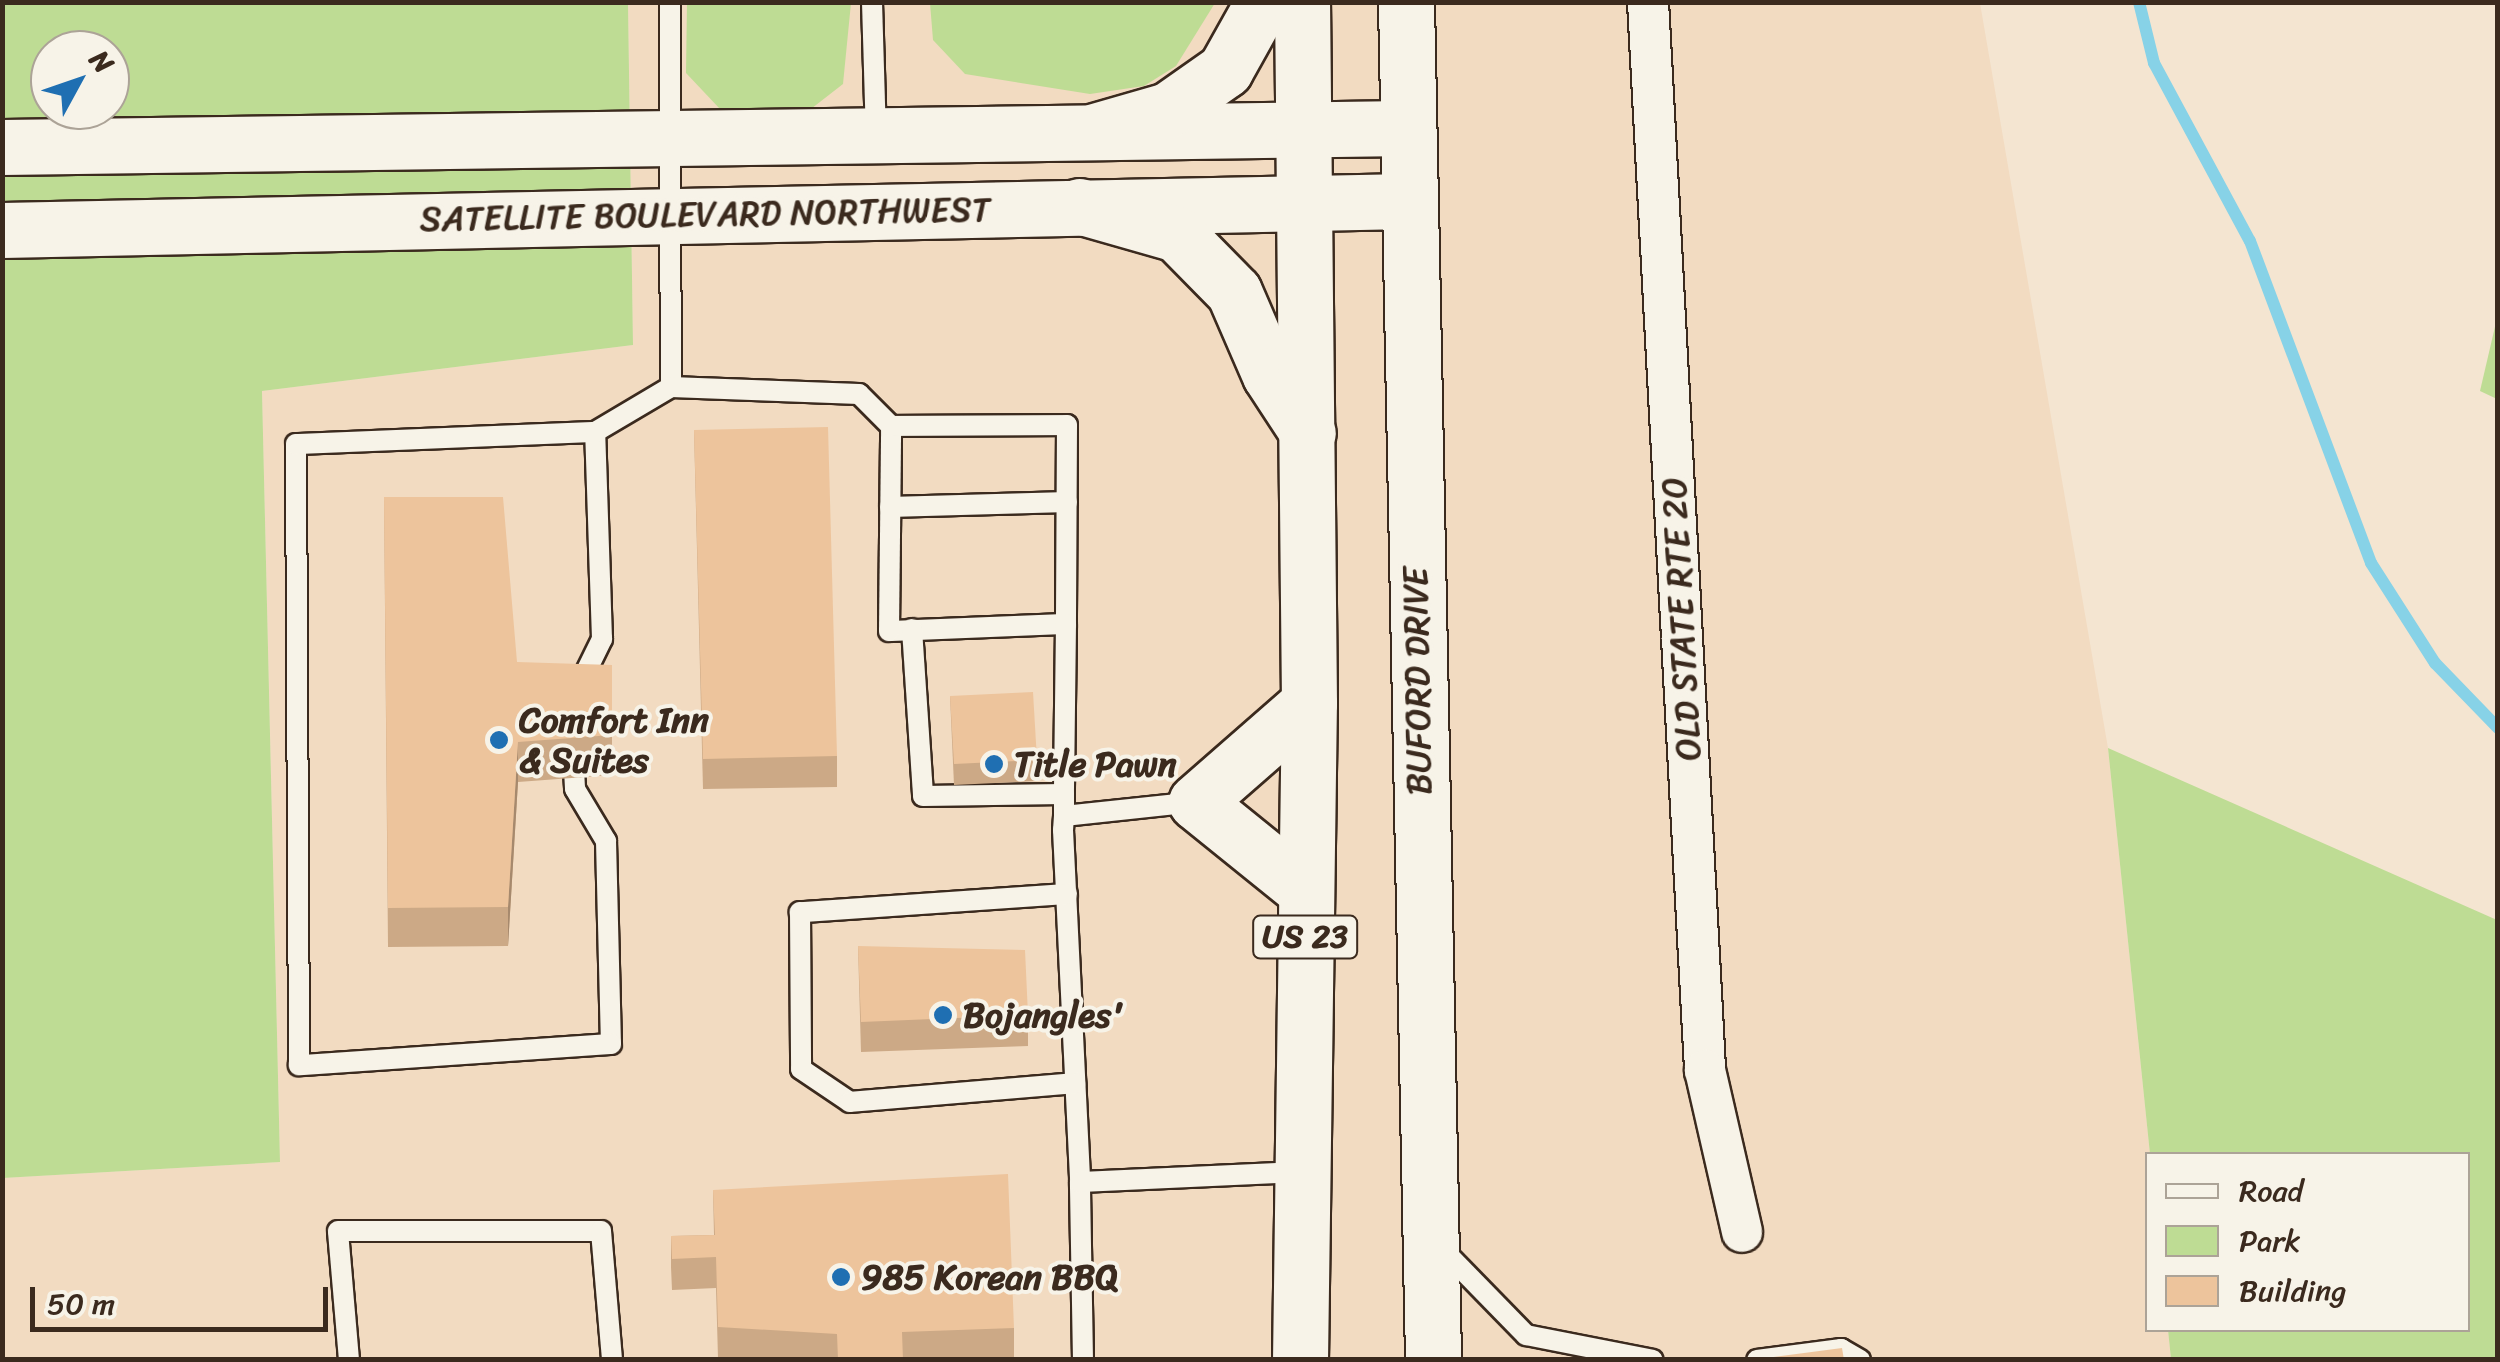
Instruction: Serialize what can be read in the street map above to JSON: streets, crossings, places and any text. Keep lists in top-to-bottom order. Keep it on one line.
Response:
{"streets":{"main road":["SATELLITE BOULEVARD NORTHWEST","BUFORD DRIVE","US 23"],"street":["OLD STATE RTE 20"]},"crossings":[["SATELLITE BOULEVARD NORTHWEST","BUFORD DRIVE"],["SATELLITE BOULEVARD NORTHWEST","US 23"]],"places":["Comfort Inn & Suites","Title Pawn","Bojangles'","985 Korean BBQ"],"legend":["Road","Park","Building"],"scale_bar":"50 m","north":"top right"}
